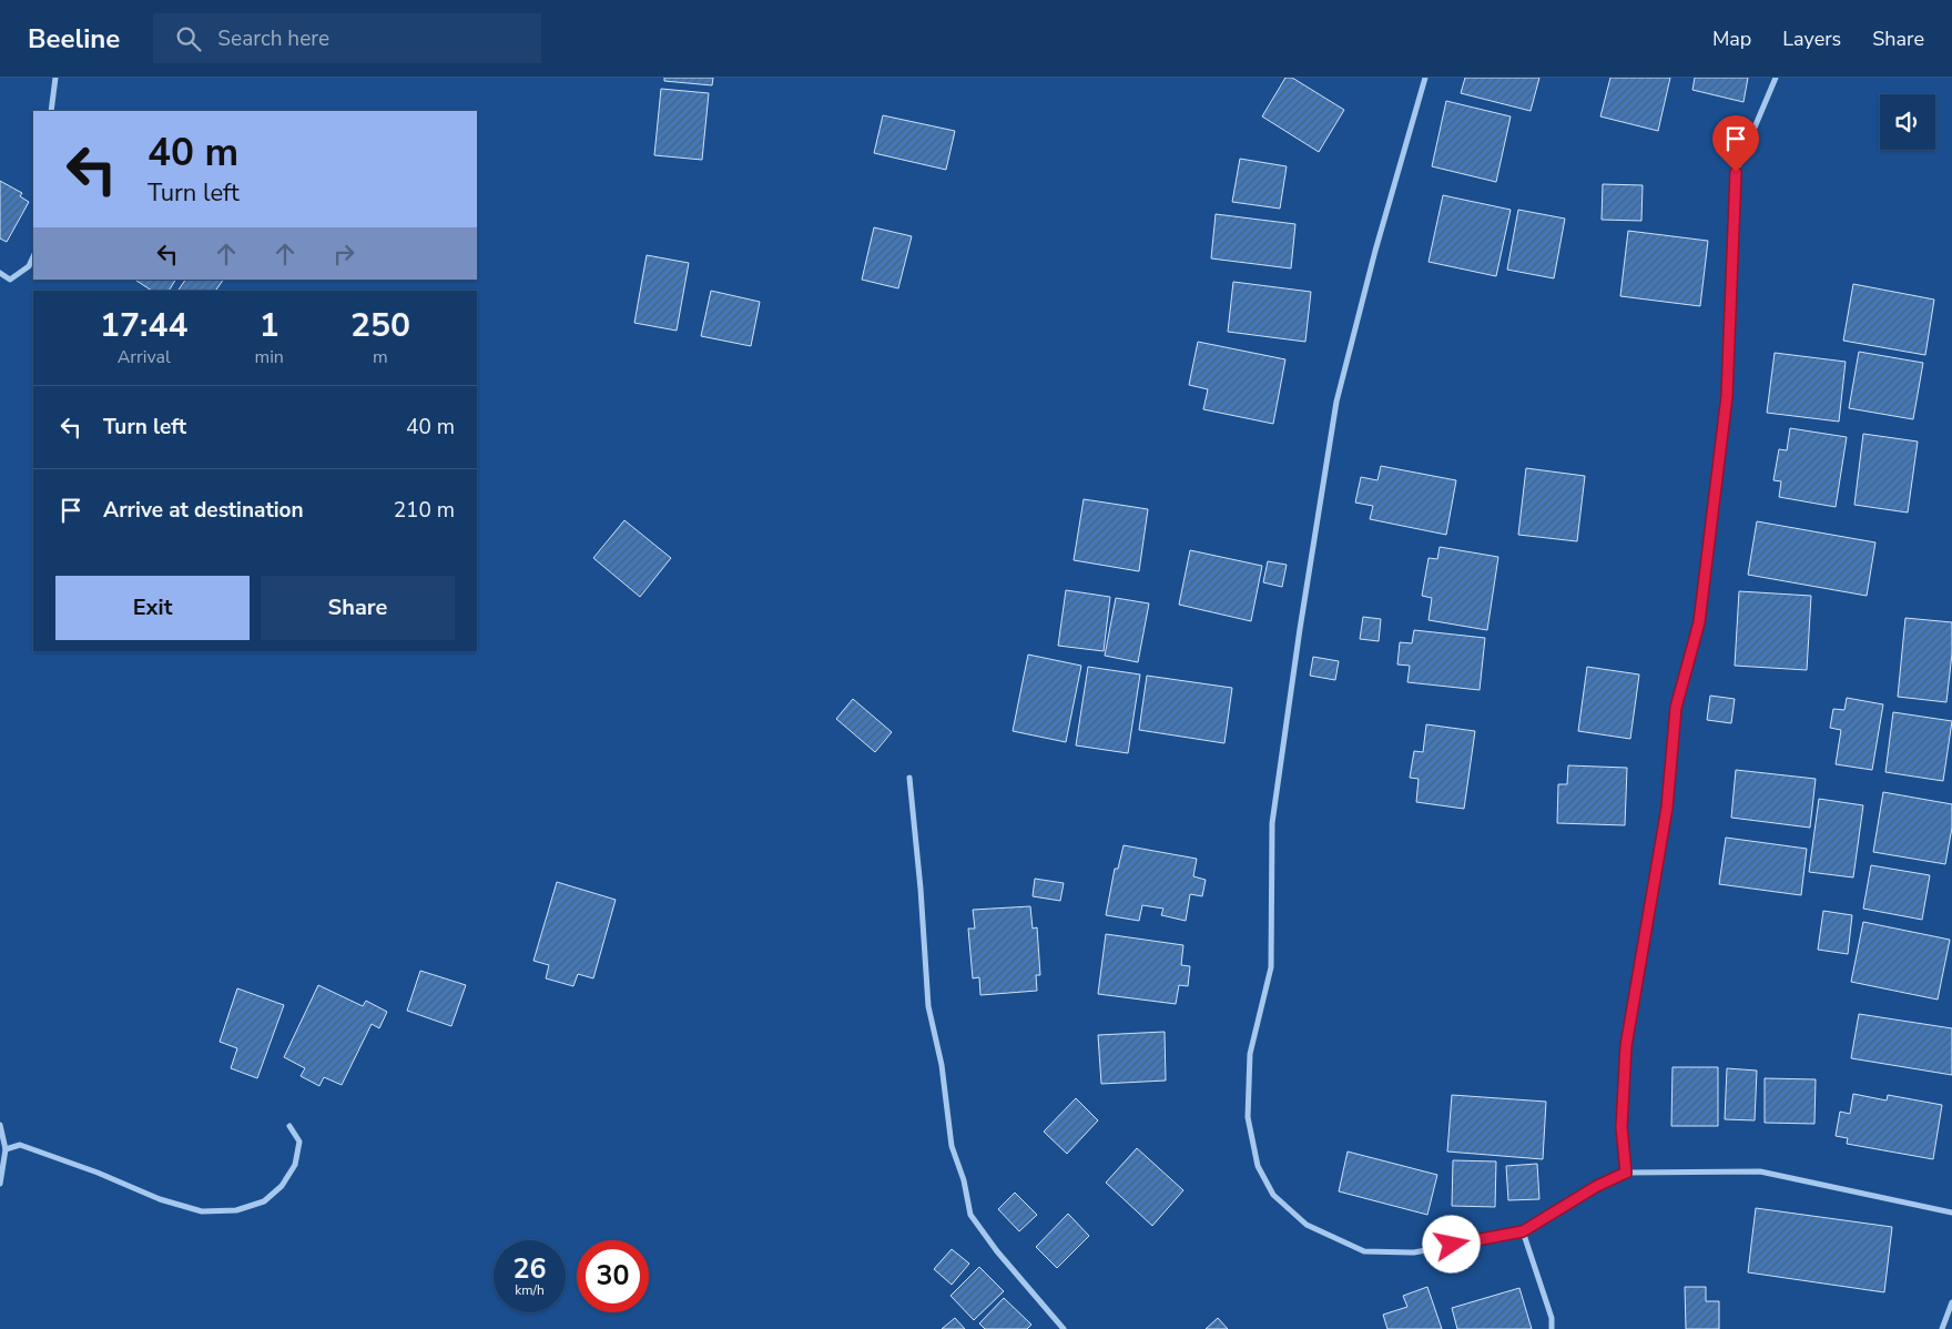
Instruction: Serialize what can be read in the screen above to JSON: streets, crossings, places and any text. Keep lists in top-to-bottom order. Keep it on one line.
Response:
{"page":{"header":"Beeline","search":"Search here","nav":["Map","Layers","Share"],"turn":["40 m","Turn left"],"eta":["17:44","Arrival","1","min","250","m"],"list":[{"name":"Turn left","value":"40 m"},{"name":"Arrive at destination","value":"210 m"}],"buttons":["Exit","Share"],"speed":"26 km/h","limit":"30"}}
